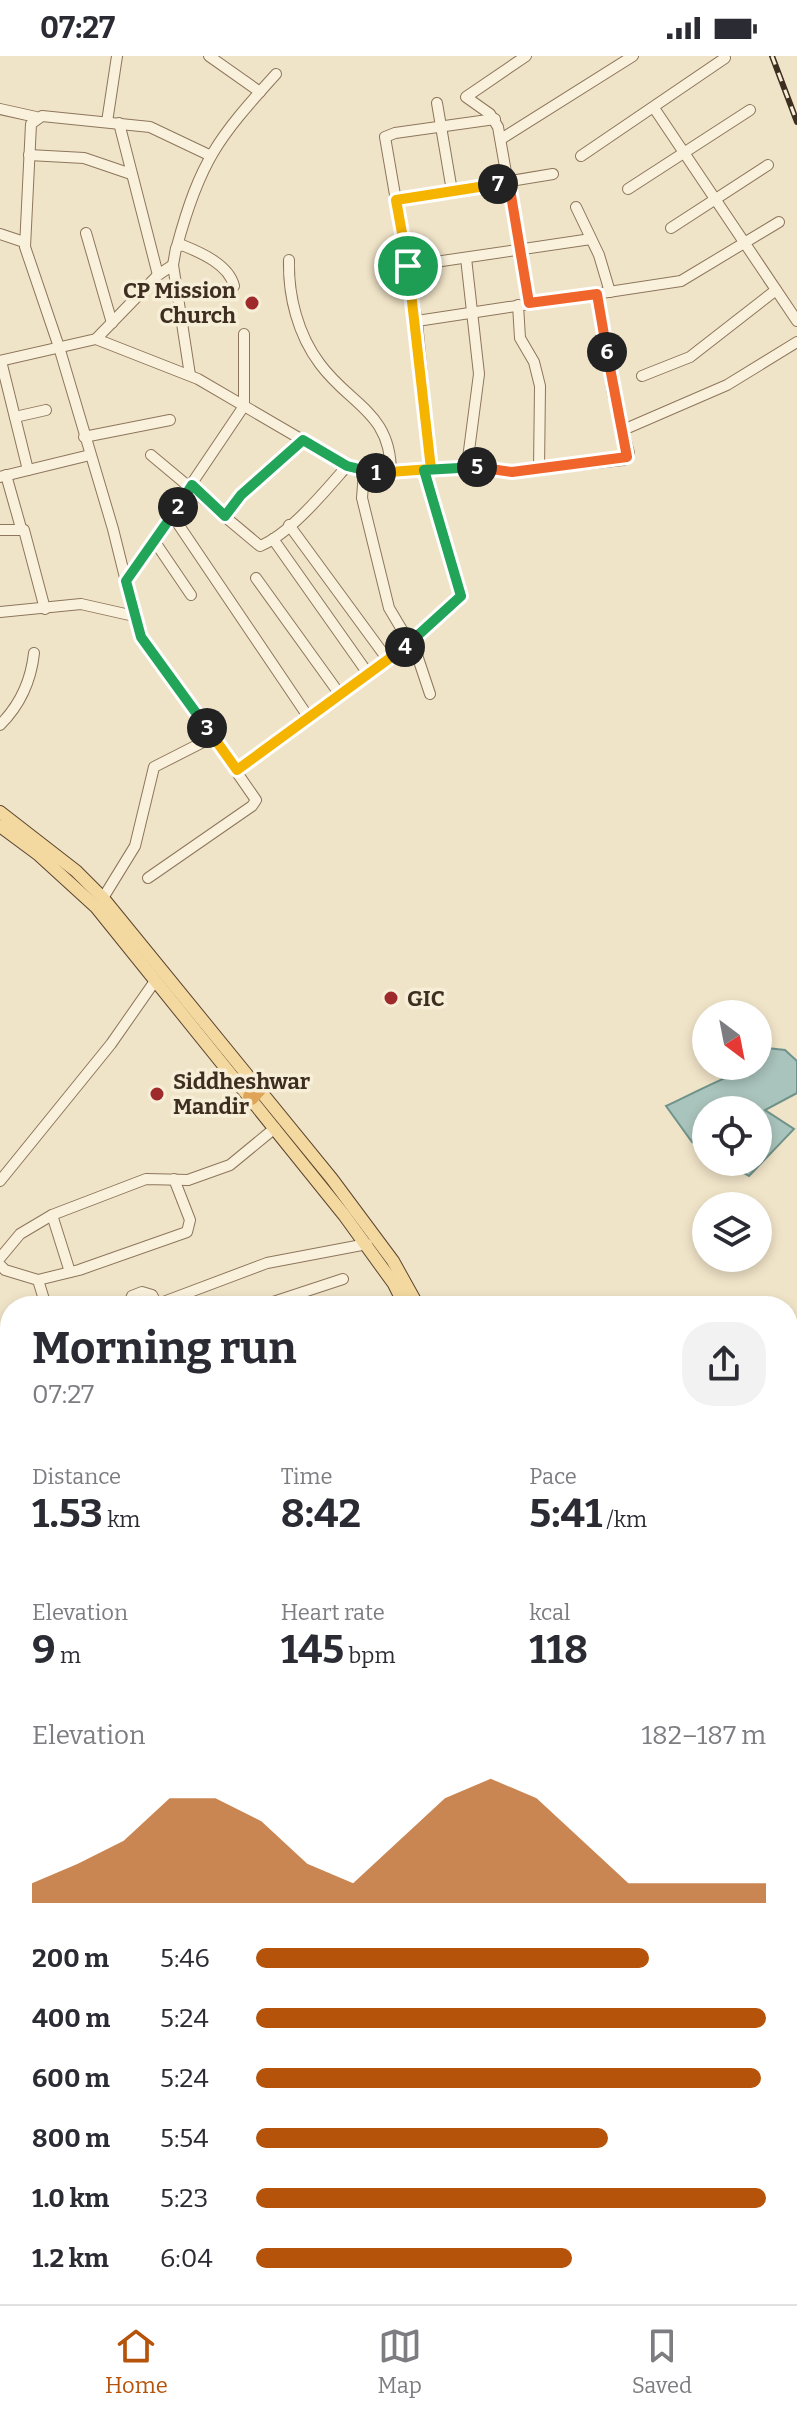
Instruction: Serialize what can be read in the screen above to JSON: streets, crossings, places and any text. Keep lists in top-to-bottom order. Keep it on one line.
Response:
{"places":["CP Mission Church","GIC","Siddheshwar Mandir"],"north":"bottom right","page":{"status":"07:27","pins":["7","6","5","1","2","4","3"],"heading":["Morning run","07:27"],"stats":[["Distance","1.53 km"],["Time","8:42"],["Pace","5:41 /km"],["Elevation","9 m"],["Heart rate","145 bpm"],["kcal","118"]],"chart":["Elevation","182–187 m"],"list":[{"name":"200 m","note":"5:46"},{"name":"400 m","note":"5:24"},{"name":"600 m","note":"5:24"},{"name":"800 m","note":"5:54"},{"name":"1.0 km","note":"5:23"},{"name":"1.2 km","note":"6:04"}],"tabs":["Home","Map","Saved"]}}
